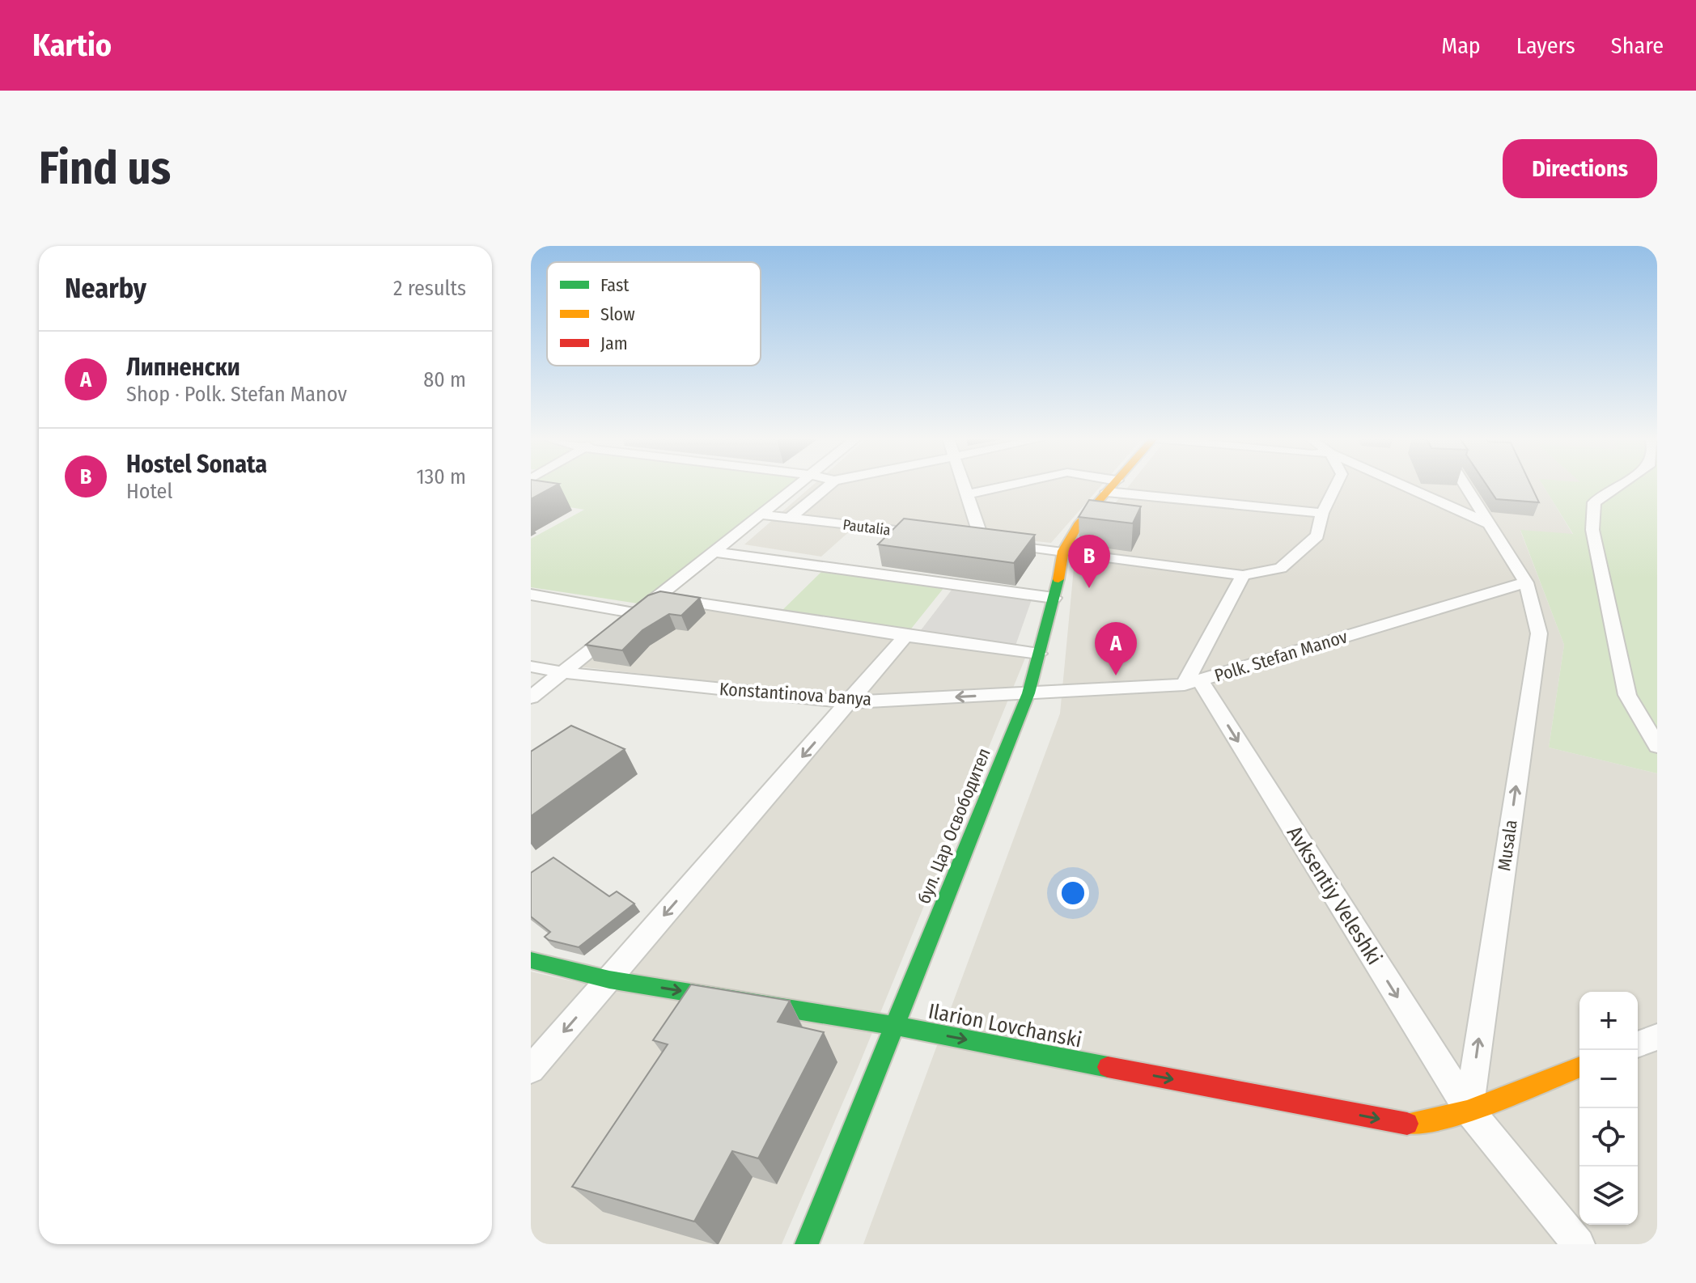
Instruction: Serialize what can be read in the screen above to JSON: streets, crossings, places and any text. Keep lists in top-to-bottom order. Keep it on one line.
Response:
{"streets":{"main road":["бул. Цар Освободител","Ilarion Lovchanski"],"street":["Pautalia","Polk. Stefan Manov","Konstantinova banya","Musala","Avksentiy Veleshki"]},"crossings":[["Polk. Stefan Manov","Konstantinova banya"],["Polk. Stefan Manov","бул. Цар Освободител"],["Polk. Stefan Manov","Musala"],["Polk. Stefan Manov","Avksentiy Veleshki"],["Konstantinova banya","бул. Цар Освободител"],["бул. Цар Освободител","Ilarion Lovchanski"],["Musala","Avksentiy Veleshki"],["Musala","Ilarion Lovchanski"],["Avksentiy Veleshki","Ilarion Lovchanski"]],"one_way":["Musala","Avksentiy Veleshki","Ilarion Lovchanski"],"legend":["Fast","Slow","Jam"],"page":{"header":"Kartio","nav":["Map","Layers","Share"],"buttons":"Directions","title":"Find us","heading":["Nearby","2 results"],"list":[{"mark":"A","name":"Липненски","note":"Shop · Polk. Stefan Manov","value":"80 m"},{"mark":"B","name":"Hostel Sonata","note":"Hotel","value":"130 m"}],"pins":["B","A"],"map_buttons":["+","−"]}}
